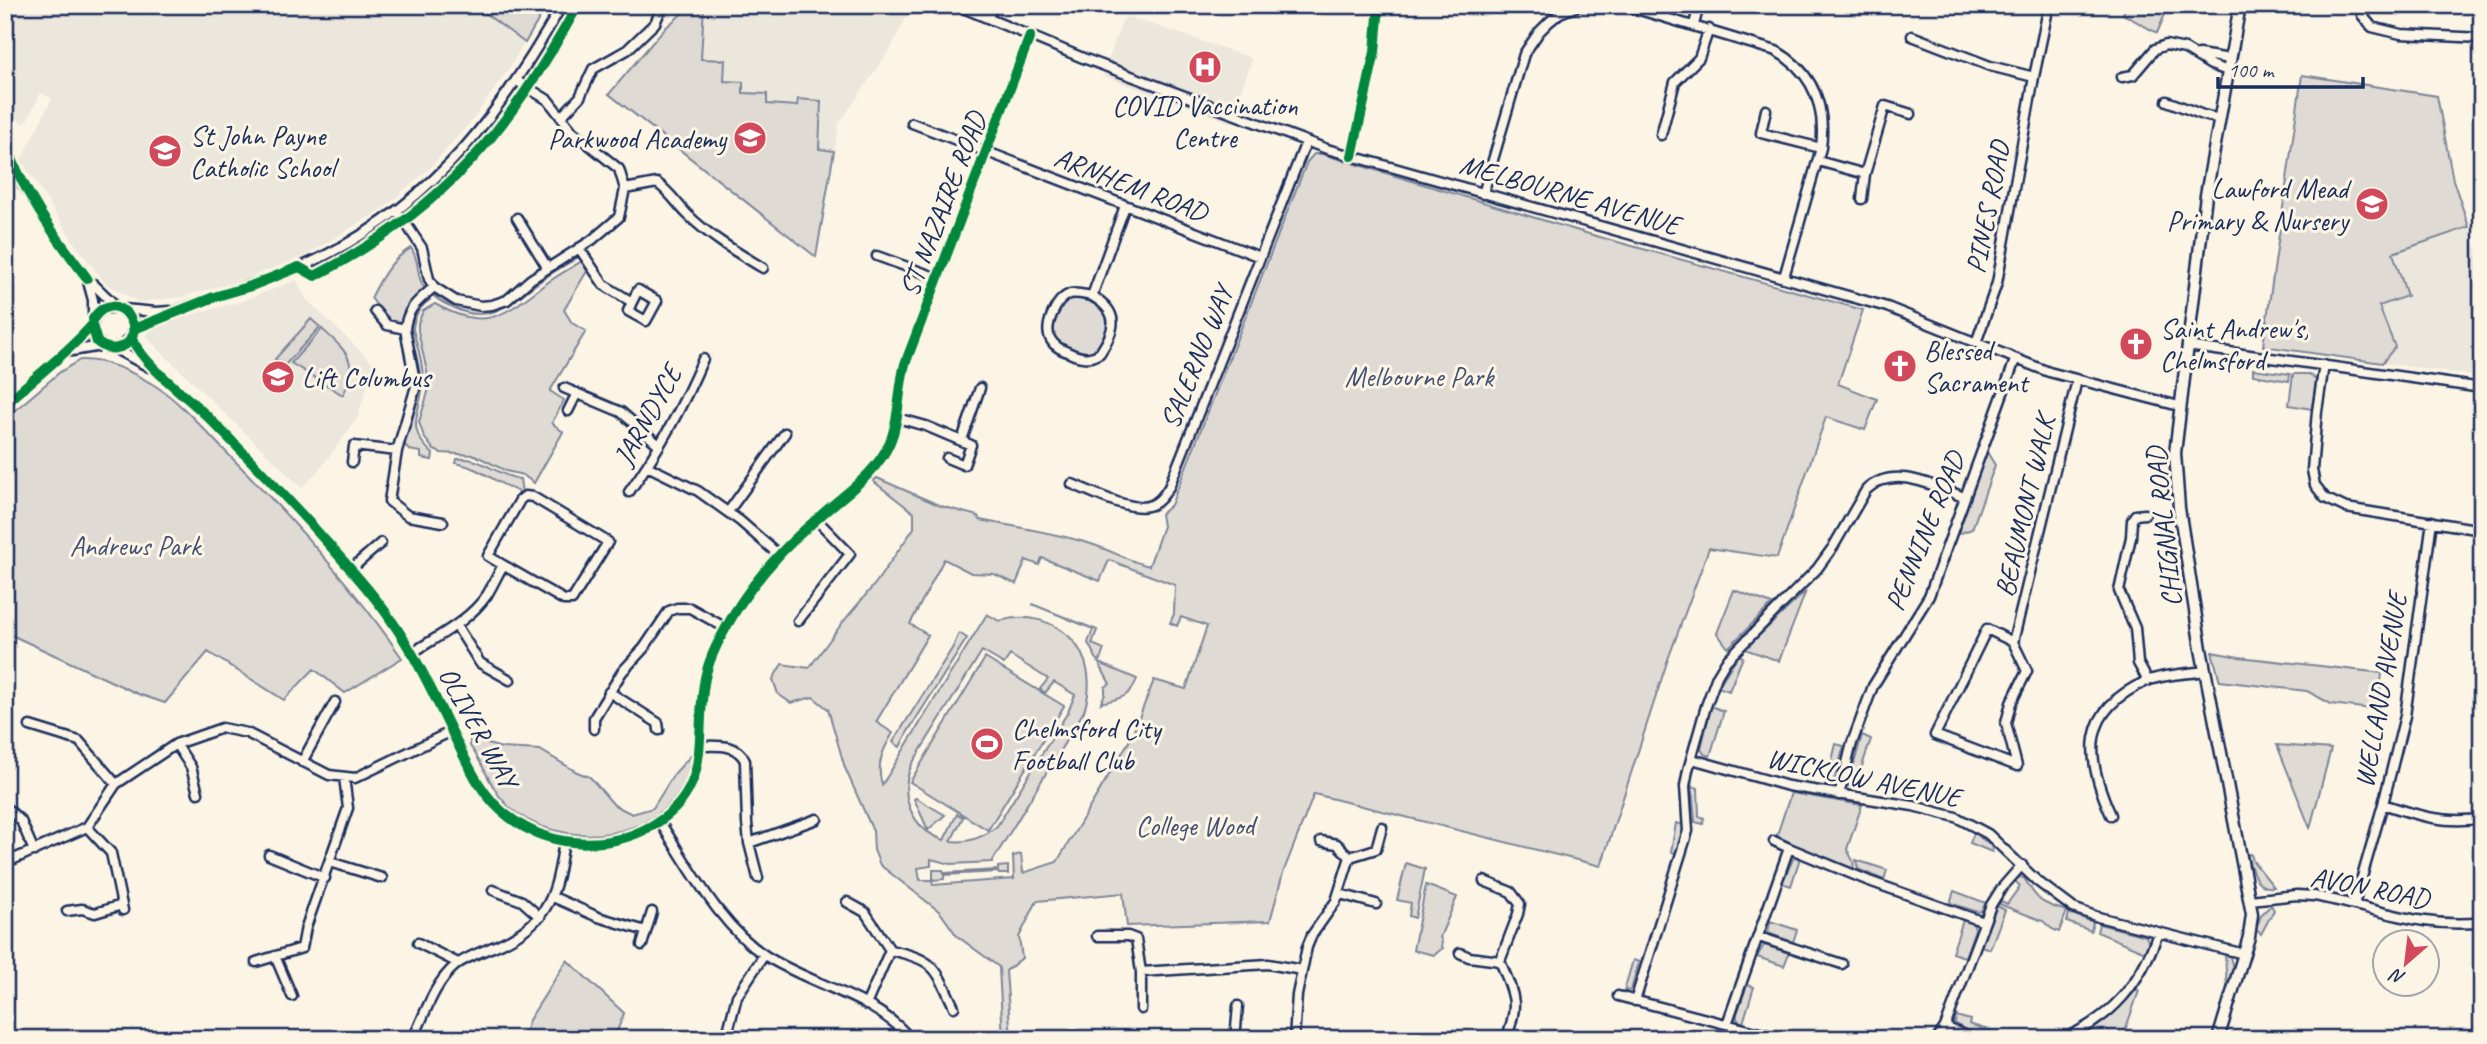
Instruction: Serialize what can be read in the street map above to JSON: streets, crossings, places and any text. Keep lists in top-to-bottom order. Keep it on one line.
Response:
{"streets":{"street":["ARNHEM ROAD","MELBOURNE AVENUE","ST NAZAIRE ROAD","PINES ROAD","SALERNO WAY","JARNDYCE","BEAUMONT WALK","CHIGNAL ROAD","PENNINE ROAD","WELLAND AVENUE","OLIVER WAY","WICKLOW AVENUE","AVON ROAD"]},"crossings":[["ARNHEM ROAD","ST NAZAIRE ROAD"],["ARNHEM ROAD","SALERNO WAY"],["MELBOURNE AVENUE","ST NAZAIRE ROAD"],["MELBOURNE AVENUE","PINES ROAD"],["MELBOURNE AVENUE","SALERNO WAY"],["MELBOURNE AVENUE","BEAUMONT WALK"],["MELBOURNE AVENUE","CHIGNAL ROAD"],["MELBOURNE AVENUE","PENNINE ROAD"],["ST NAZAIRE ROAD","OLIVER WAY"],["CHIGNAL ROAD","WICKLOW AVENUE"],["CHIGNAL ROAD","AVON ROAD"],["PENNINE ROAD","WICKLOW AVENUE"],["WELLAND AVENUE","AVON ROAD"]],"parks":["Melbourne Park","Andrews Park","College Wood"],"places":{"hospital":["COVID Vaccination Centre"],"school or university":["Parkwood Academy","St John Payne Catholic School","Lawford Mead Primary & Nursery","Lift Columbus"],"church":["Saint Andrew's, Chelmsford","Blessed Sacrament"],"sports":["Chelmsford City Football Club"]},"scale_bar":"100 m","north":"bottom left"}
